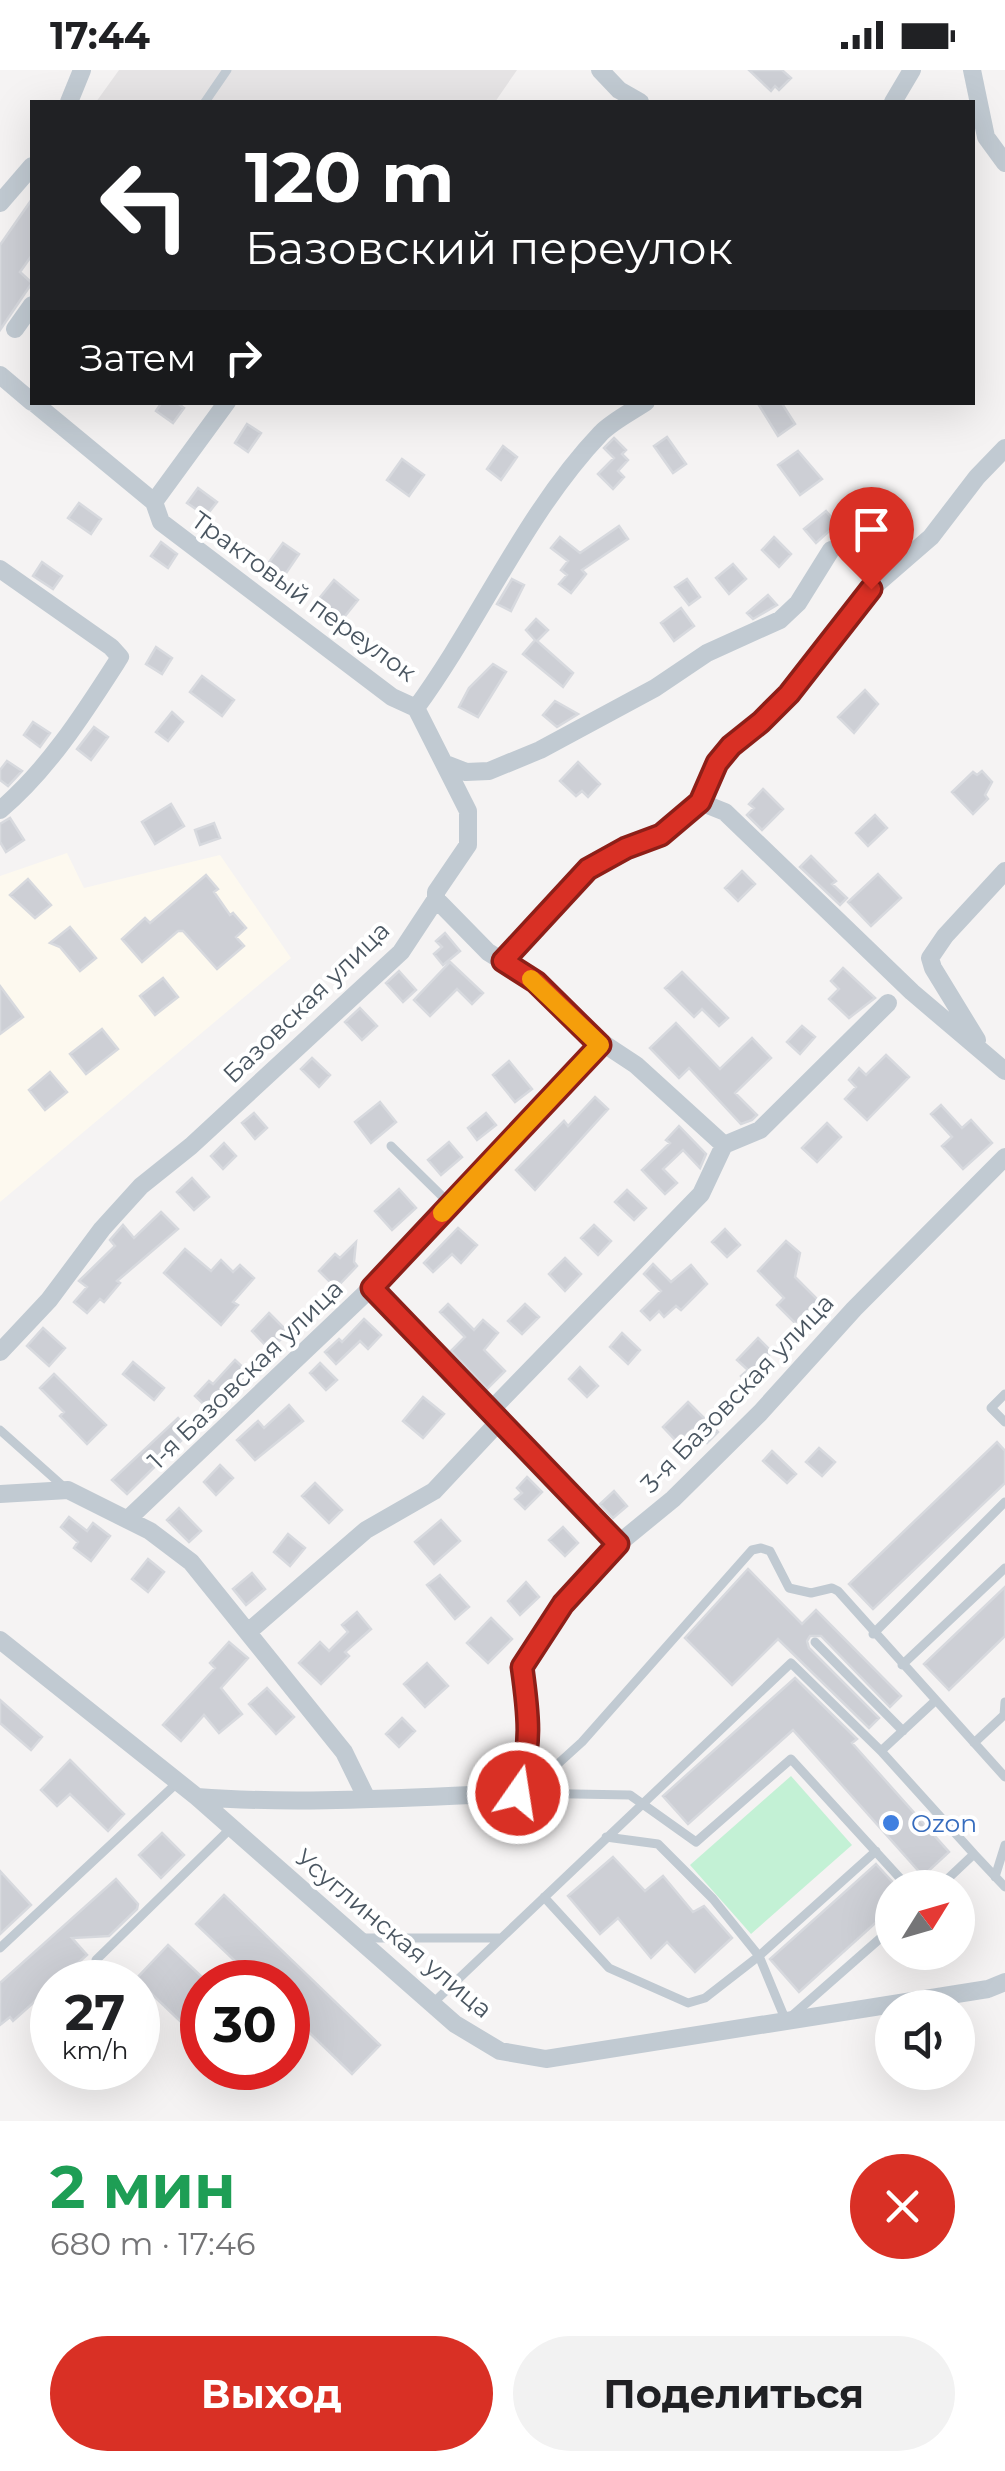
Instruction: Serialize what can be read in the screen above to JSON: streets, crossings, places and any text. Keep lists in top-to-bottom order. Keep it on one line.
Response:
{"streets":{"street":["Трактовый переулок","Базовская улица","1-я Базовская улица","3-я Базовская улица","Усуглинская улица"]},"crossings":[["Трактовый переулок","Базовская улица"]],"places":["Ozon"],"north":"top right","page":{"status":"17:44","turn":["120 m","Базовский переулок"],"then":"Затем","speed":"27 km/h","limit":"30","heading":["2 мин","680 m · 17:46"],"buttons":["Выход","Поделиться"]}}
